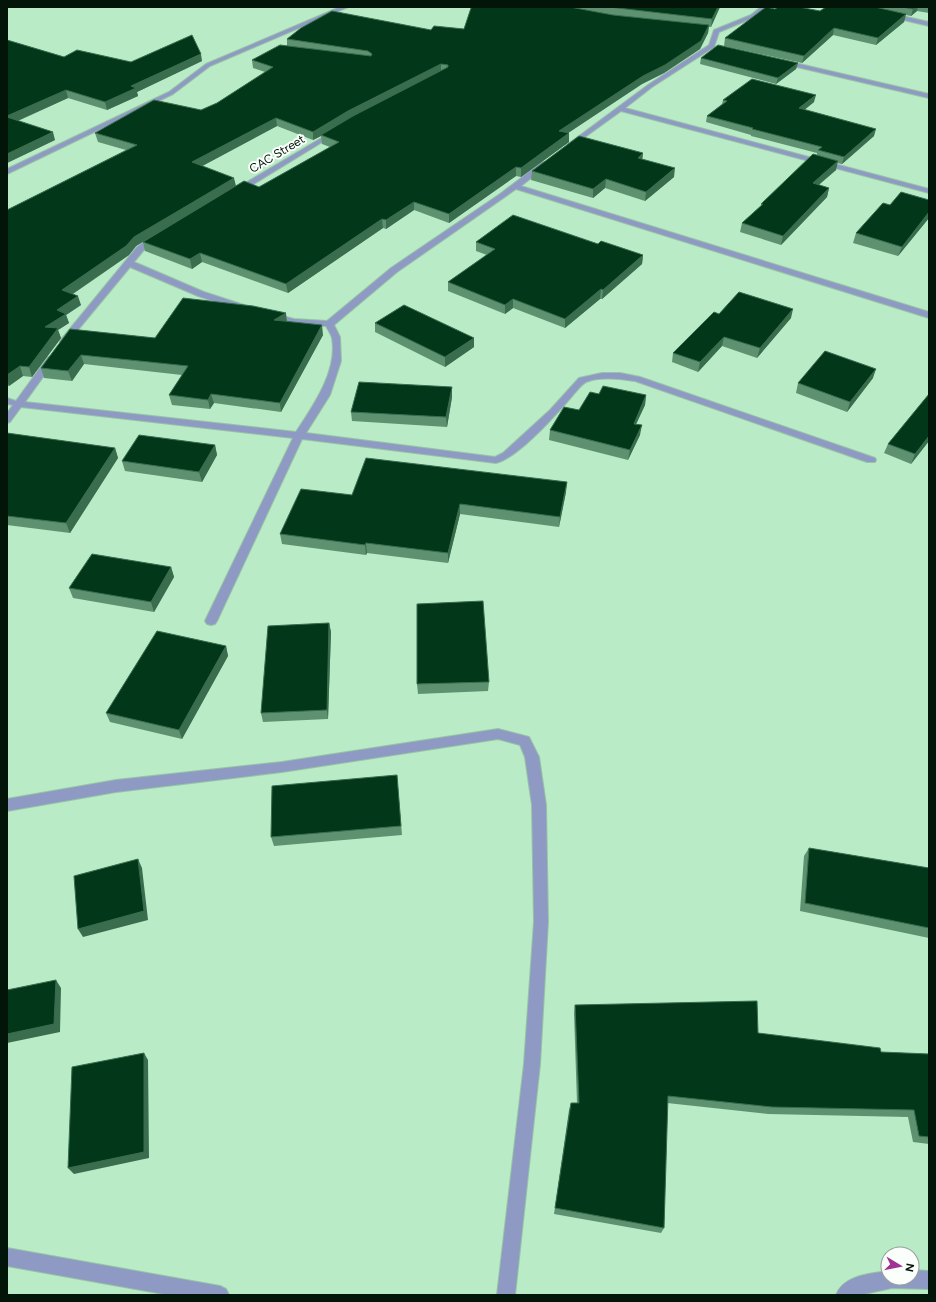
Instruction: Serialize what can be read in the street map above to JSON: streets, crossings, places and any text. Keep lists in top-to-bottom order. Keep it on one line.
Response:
{"streets":{"street":["CAC Street"]},"north":"right"}
